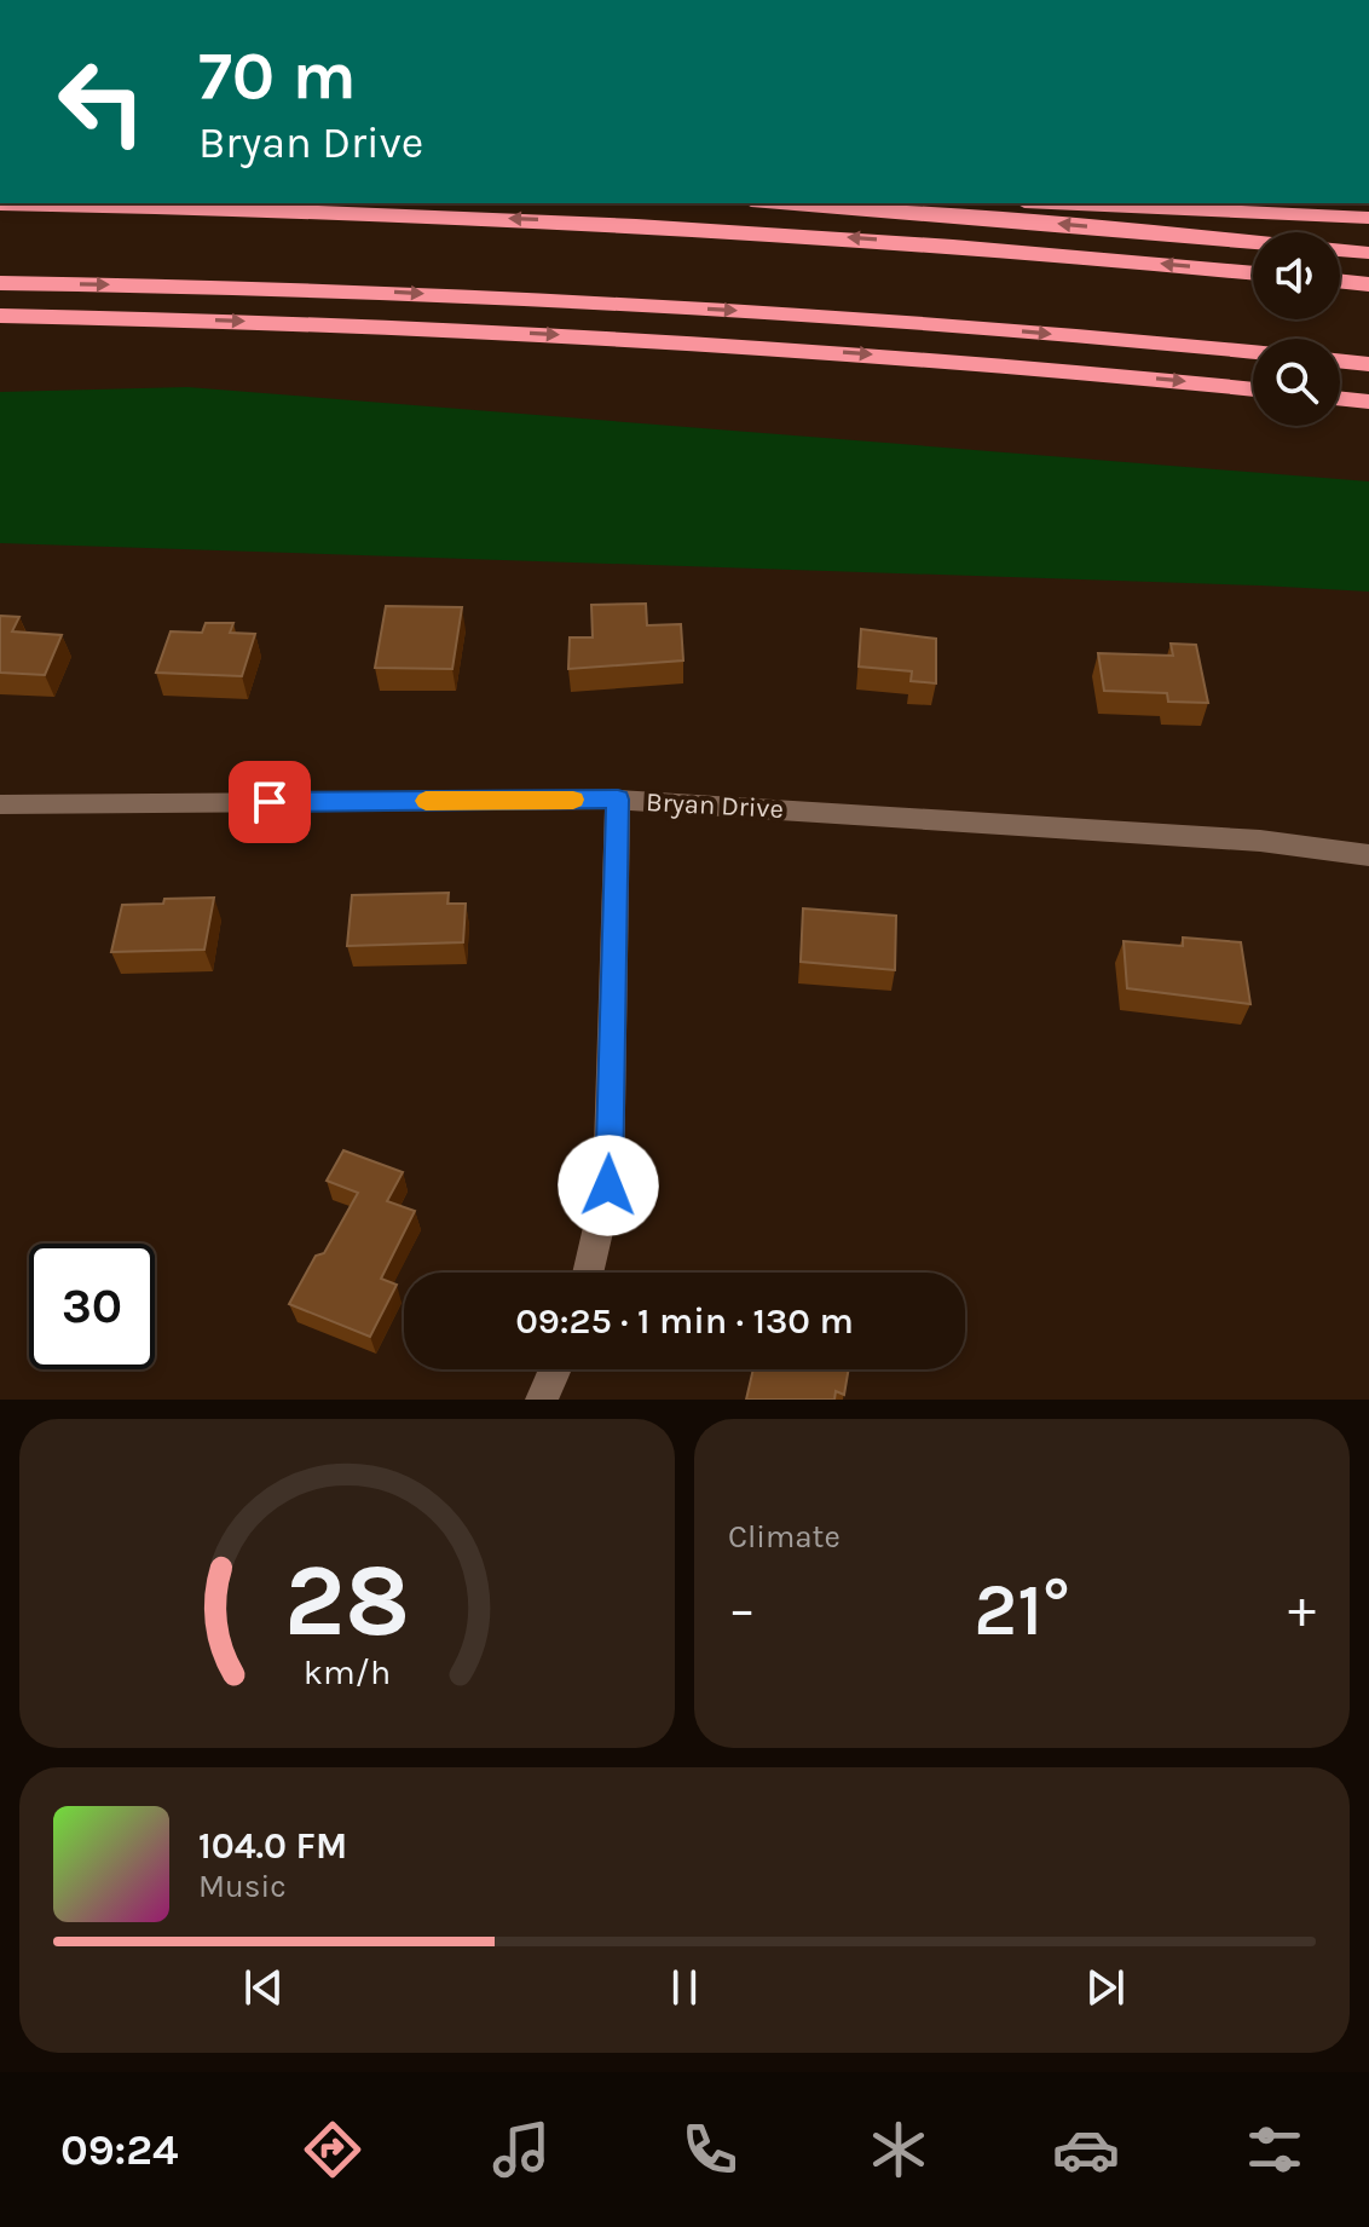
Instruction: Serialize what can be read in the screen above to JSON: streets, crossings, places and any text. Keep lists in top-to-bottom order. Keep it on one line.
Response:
{"streets":{"street":["Bryan Drive"]},"page":{"turn":["70 m","Bryan Drive"],"limit":"30","trip":"09:25 · 1 min · 130 m","tile":"Climate","heat":["−","21°","+"],"song":["104.0 FM","Music"],"tabs":"09:24","gauge":["28","km/h"]}}
